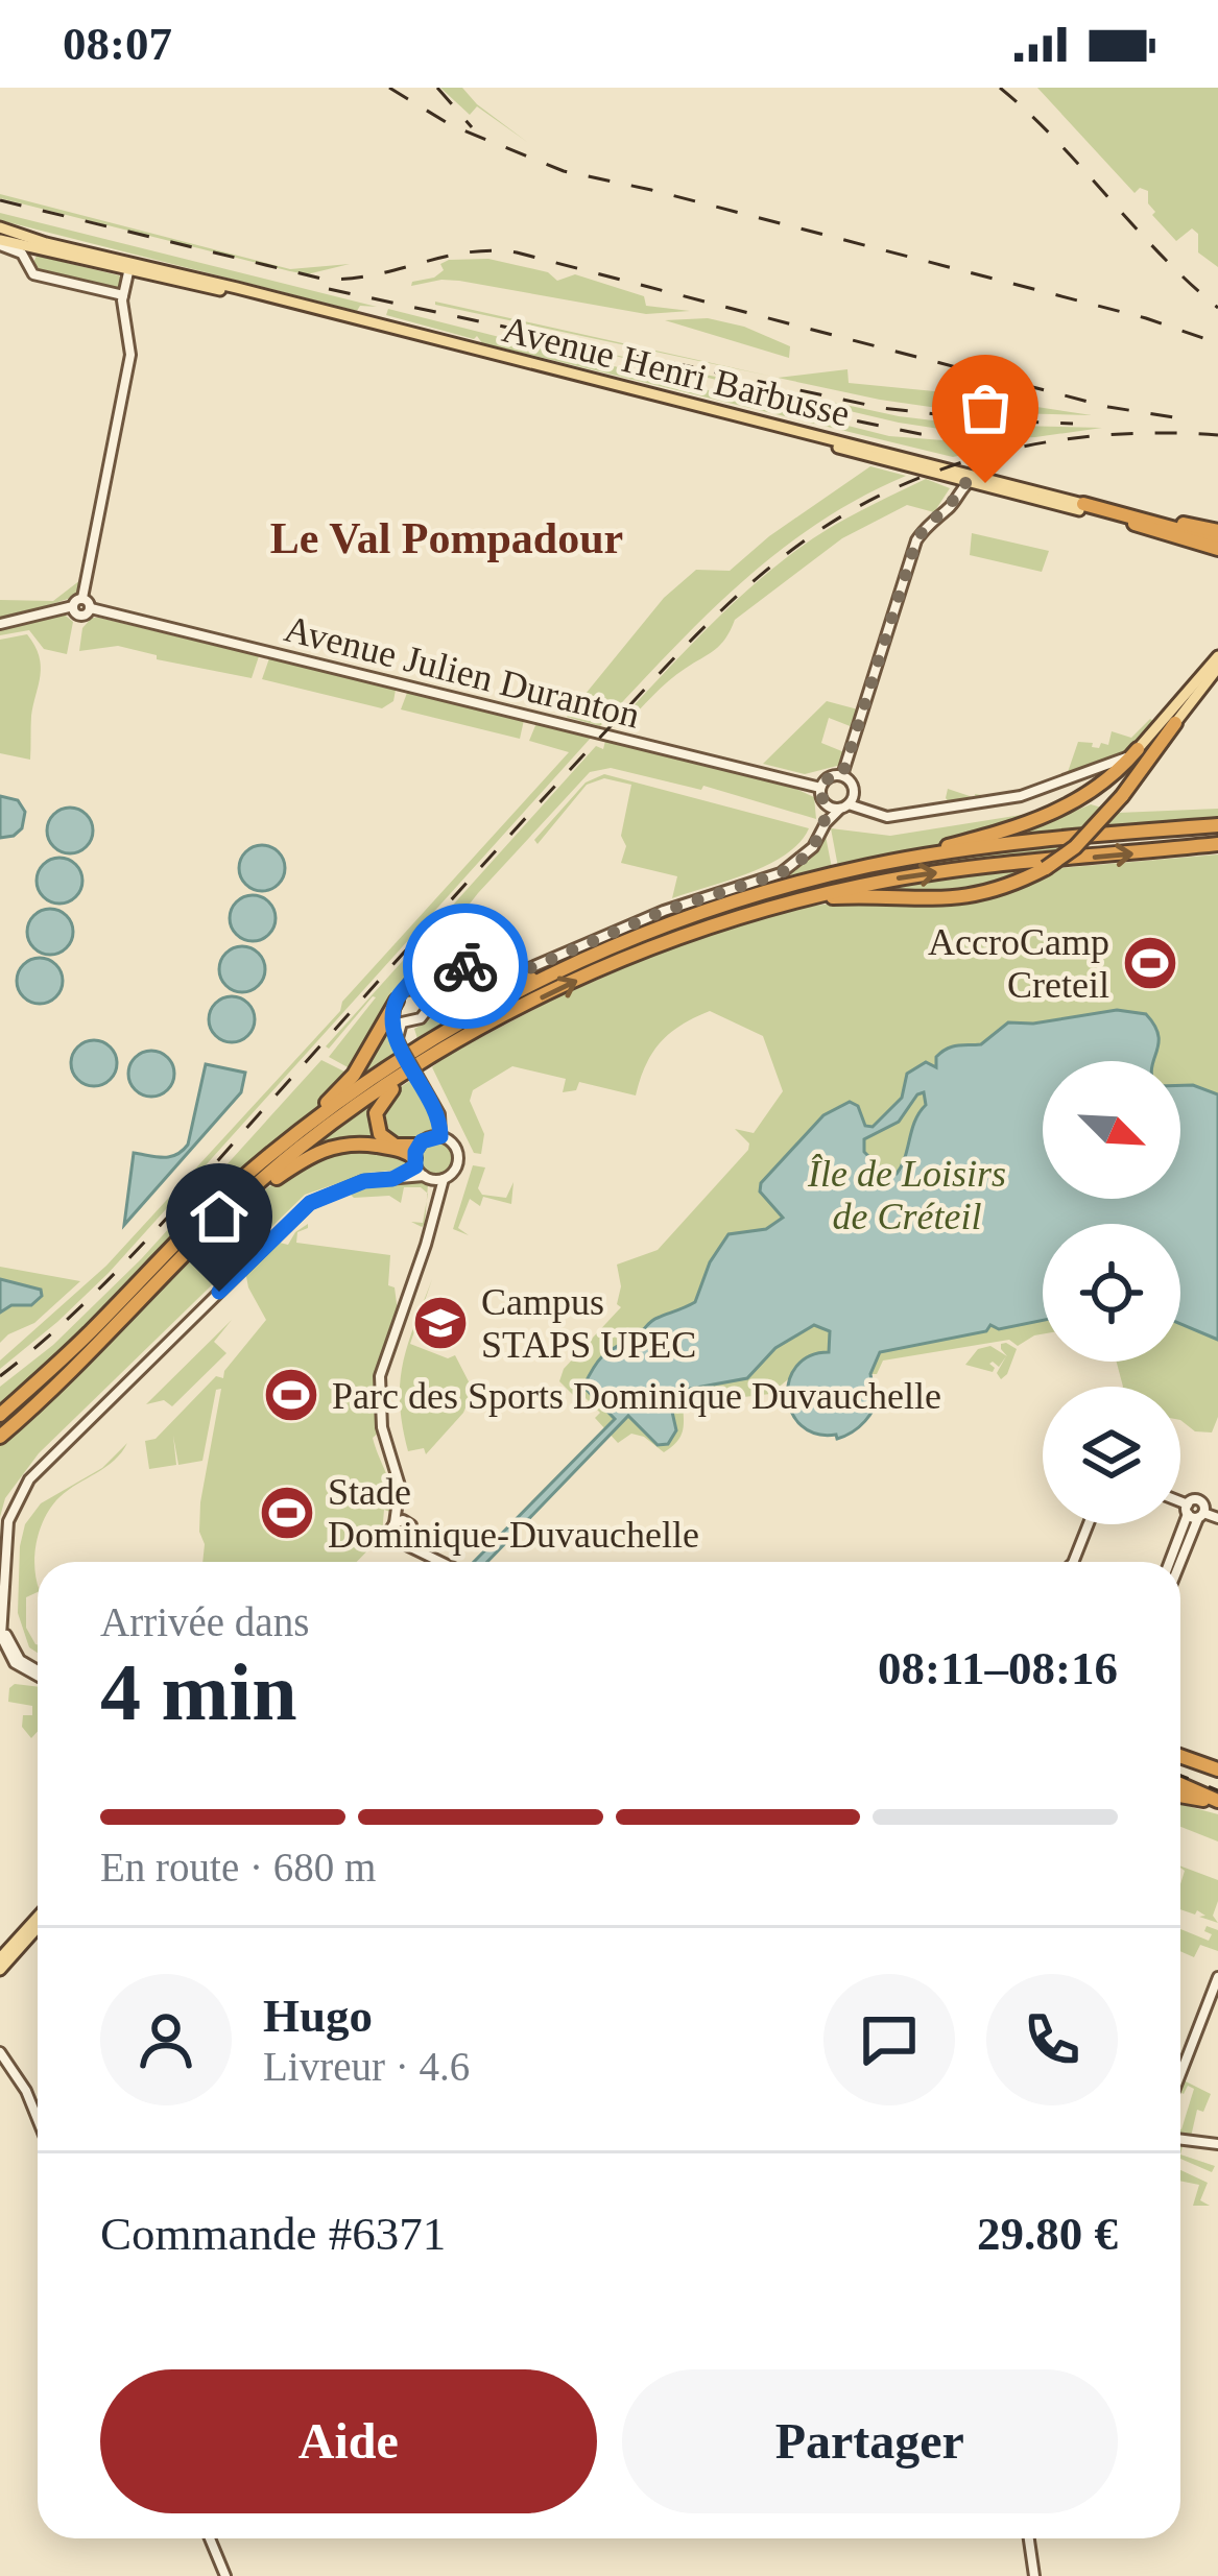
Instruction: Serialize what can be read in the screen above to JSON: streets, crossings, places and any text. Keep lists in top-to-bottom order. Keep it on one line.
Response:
{"streets":{"main road":["Avenue Henri Barbusse","Avenue Julien Duranton"]},"districts":["Le Val Pompadour"],"parks":["Île de Loisirs de Créteil"],"places":{"sports":["AccroCamp Creteil","Parc des Sports Dominique Duvauchelle","Stade Dominique-Duvauchelle"],"school or university":["Campus STAPS UPEC"]},"north":"bottom right","page":{"status":"08:07","heading":["4 min","Arrivée dans","08:11–08:16"],"panel":["Hugo","Livreur · 4.6","Commande #6371","29.80 €"],"bar":"En route · 680 m","buttons":["Aide","Partager"]}}
